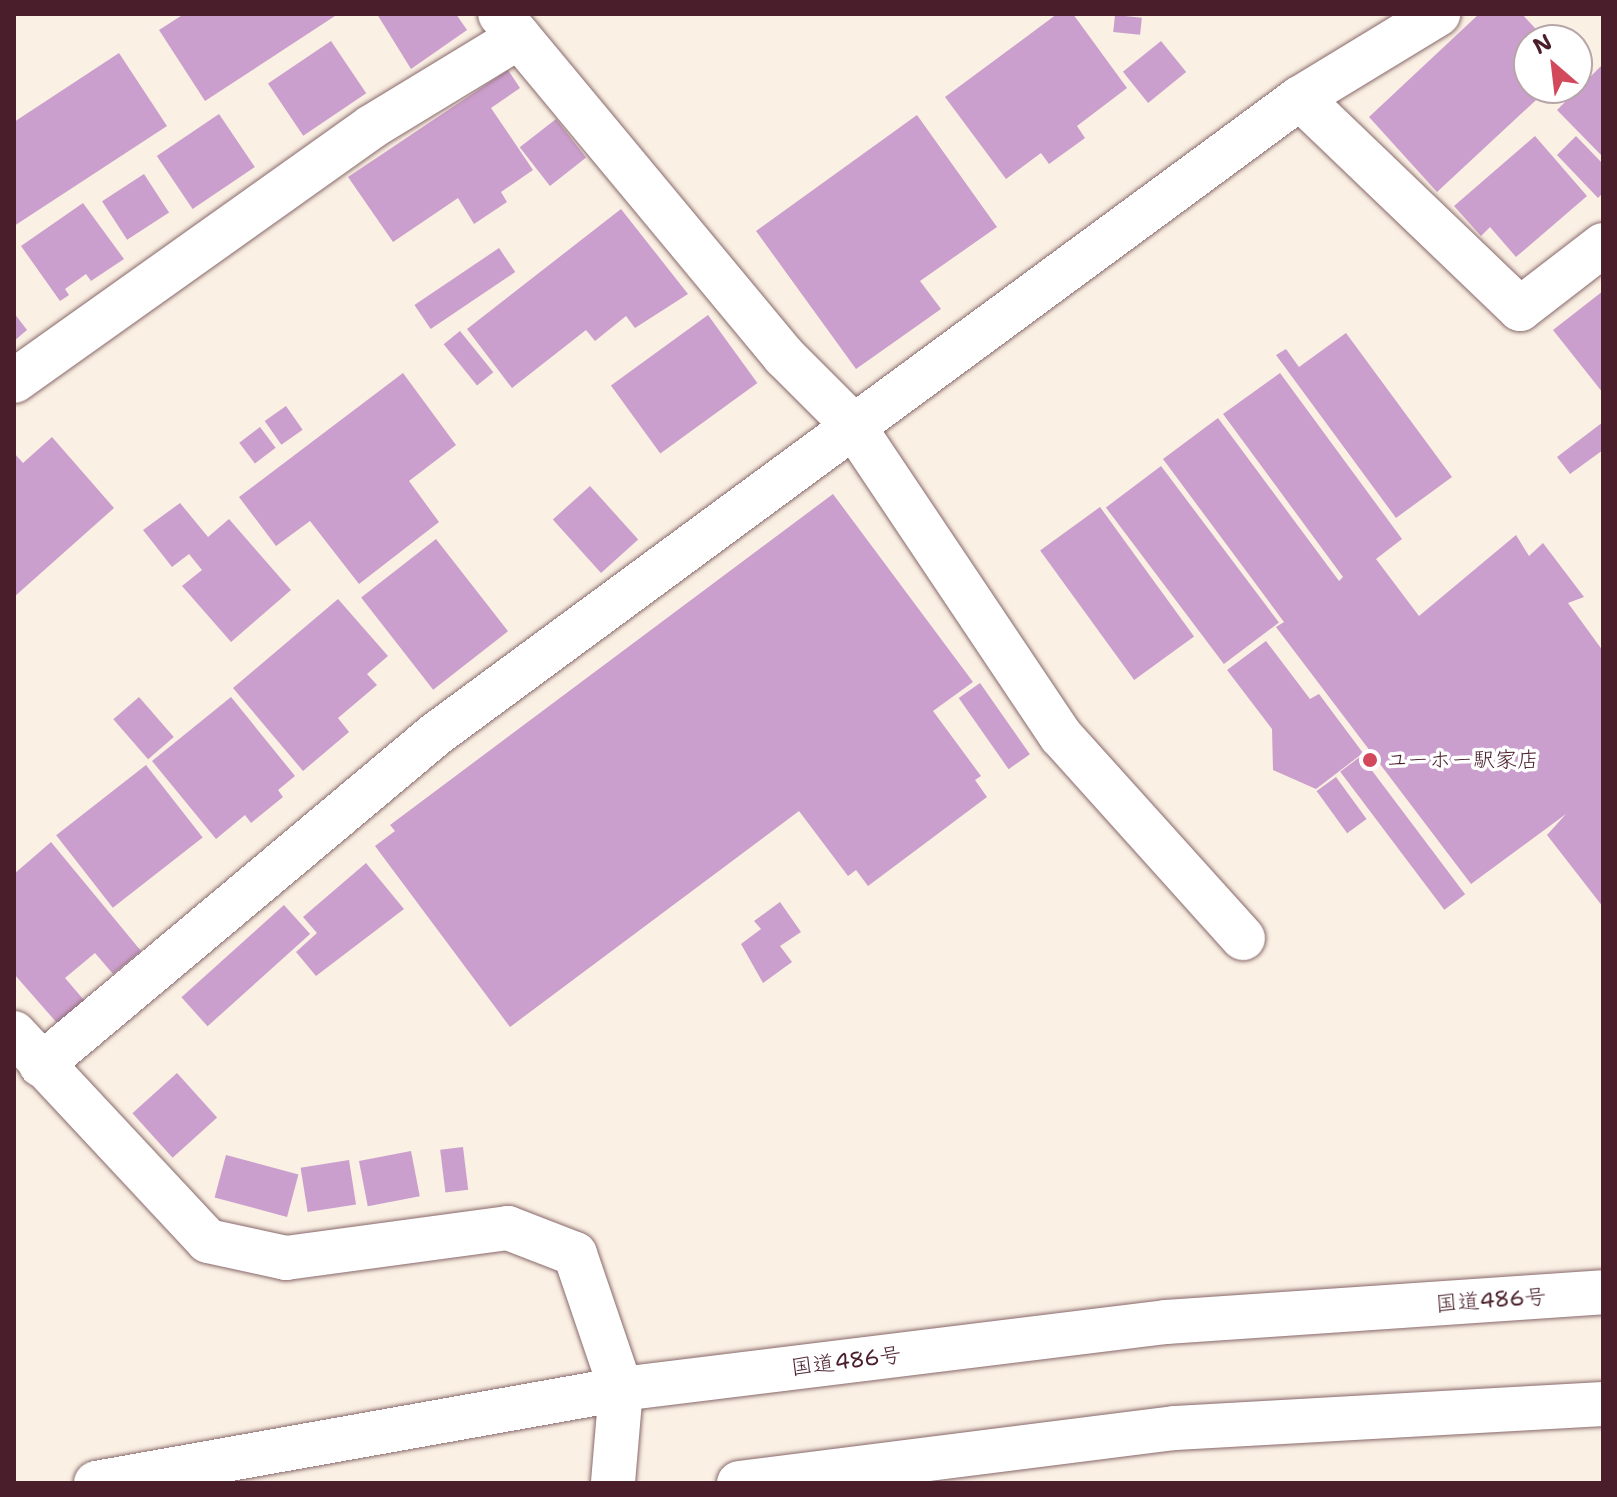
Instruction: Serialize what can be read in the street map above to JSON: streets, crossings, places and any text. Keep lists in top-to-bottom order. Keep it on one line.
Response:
{"streets":{"main road":["国道486号"]},"places":["ユーホー駅家店"],"north":"top left"}
